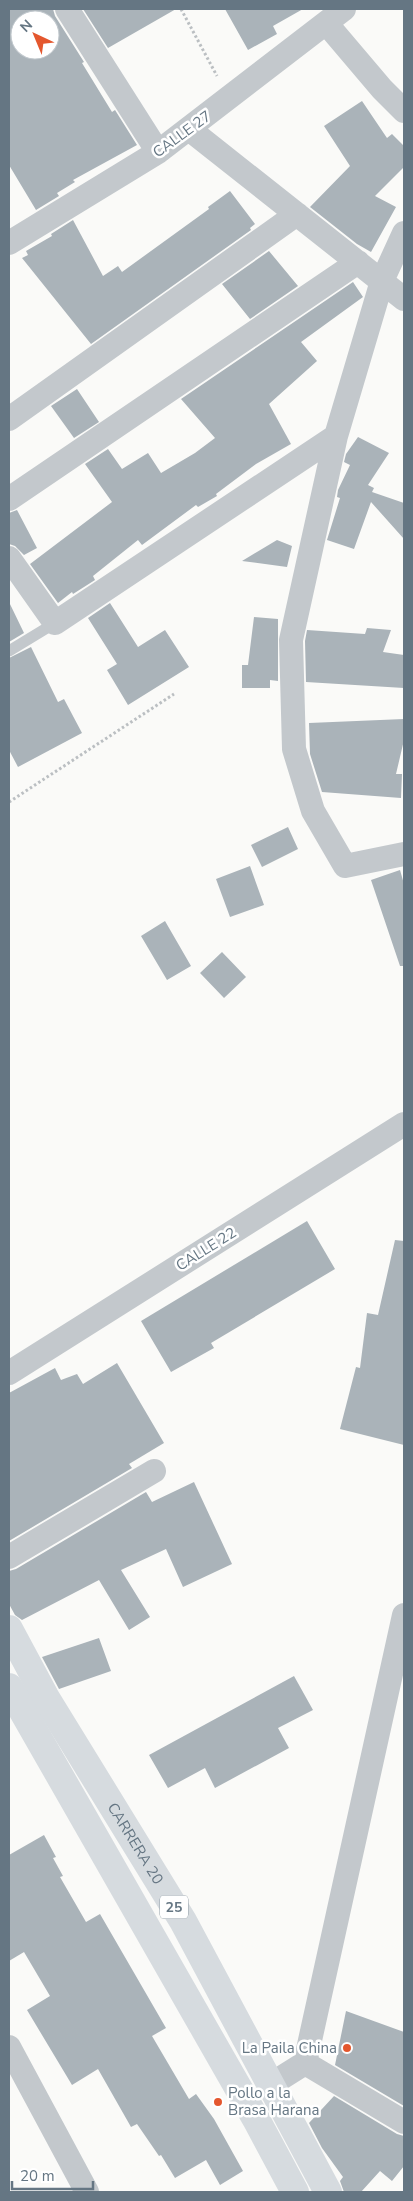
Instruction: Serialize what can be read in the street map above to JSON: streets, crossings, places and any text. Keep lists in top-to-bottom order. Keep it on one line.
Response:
{"streets":{"main road":["CARRERA 20","25"],"street":["CALLE 27","CALLE 22"]},"places":["La Paila China","Pollo a la Brasa Harana"],"scale_bar":"20 m","north":"top left"}
